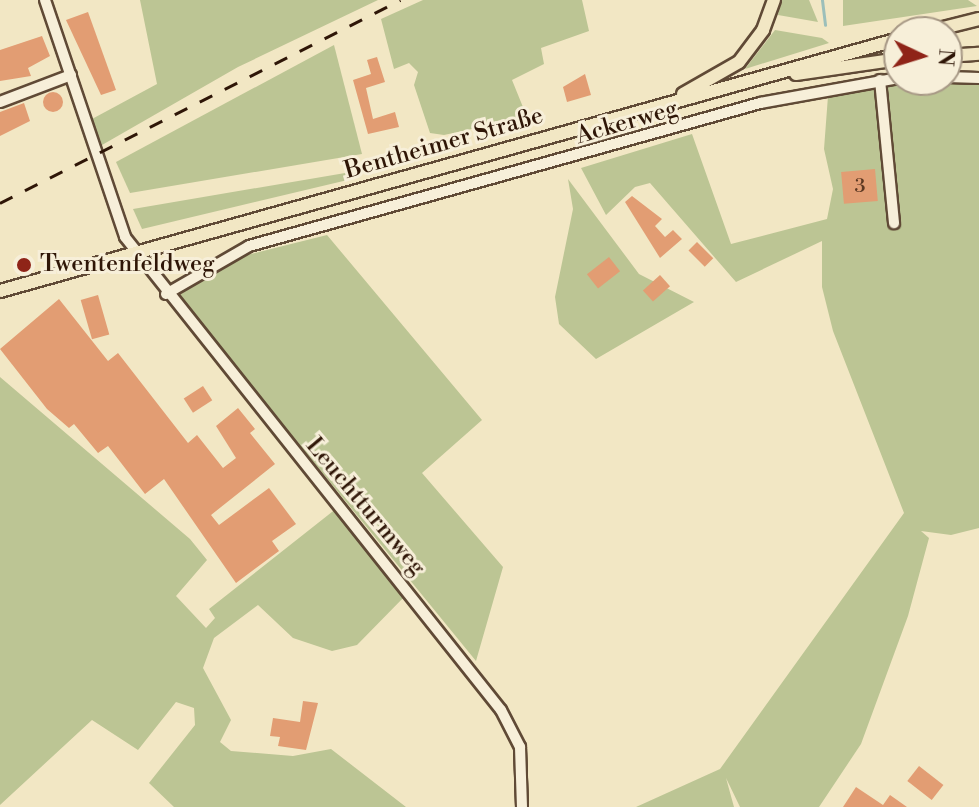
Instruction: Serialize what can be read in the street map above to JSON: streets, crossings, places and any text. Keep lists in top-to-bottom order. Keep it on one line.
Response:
{"streets":{"main road":["Bentheimer Straße"],"street":["Ackerweg","Leuchtturmweg"]},"crossings":[["Ackerweg","Leuchtturmweg"],["Bentheimer Straße","Leuchtturmweg"]],"places":["Twentenfeldweg"],"house_numbers":["3"],"north":"right"}
